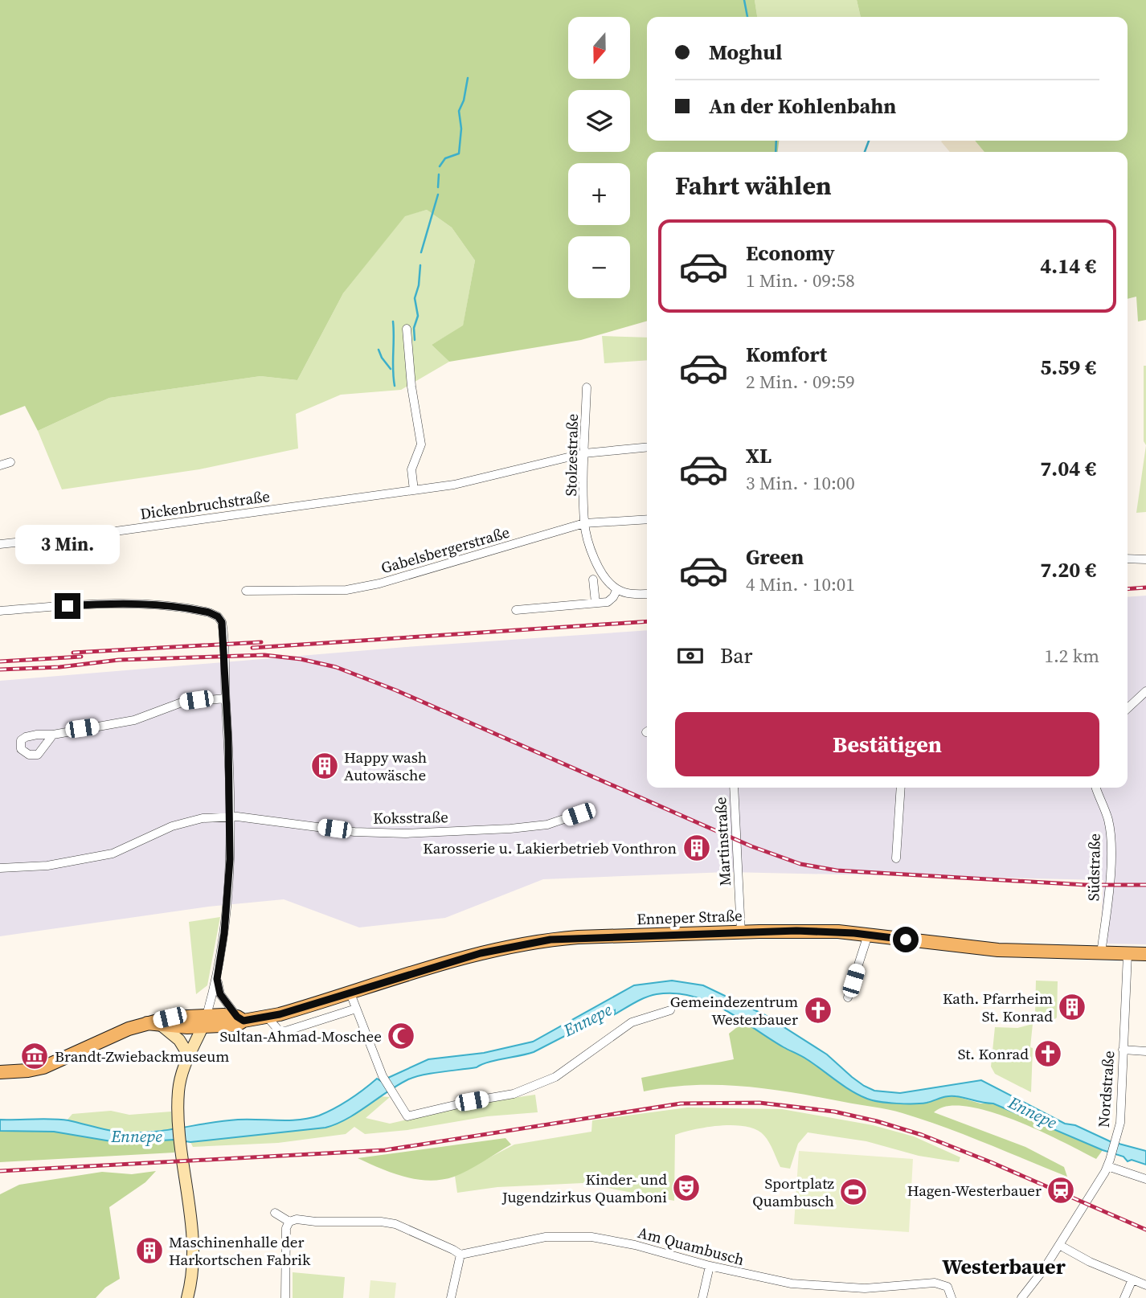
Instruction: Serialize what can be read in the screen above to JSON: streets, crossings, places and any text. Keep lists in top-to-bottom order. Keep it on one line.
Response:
{"streets":{"main road":["Enneper Straße"],"street":["Stolzestraße","Dickenbruchstraße","Gabelsbergerstraße","Koksstraße","Martinstraße","Südstraße","Nordstraße","Am Quambusch"]},"crossings":[["Stolzestraße","Dickenbruchstraße"],["Stolzestraße","Gabelsbergerstraße"],["Martinstraße","Enneper Straße"],["Südstraße","Enneper Straße"],["Enneper Straße","Nordstraße"]],"districts":["Westerbauer"],"water":["Ennepe"],"places":{"building":["Happy wash Autowäsche","Karosserie u. Lakierbetrieb Vonthron","Kath. Pfarrheim St. Konrad","Maschinenhalle der Harkortschen Fabrik"],"church":["Gemeindezentrum Westerbauer","St. Konrad"],"mosque":["Sultan-Ahmad-Moschee"],"museum":["Brandt-Zwiebackmuseum"],"theatre":["Kinder- und Jugendzirkus Quamboni"],"station":["Hagen-Westerbauer"],"sports":["Sportplatz Quambusch"]},"north":"bottom","page":{"map_buttons":["+","−"],"banner":["Moghul","An der Kohlenbahn"],"heading":"Fahrt wählen","list":[{"name":"Economy","note":"1 Min. · 09:58","value":"4.14 €"},{"name":"Komfort","note":"2 Min. · 09:59","value":"5.59 €"},{"name":"XL","note":"3 Min. · 10:00","value":"7.04 €"},{"name":"Green","note":"4 Min. · 10:01","value":"7.20 €"}],"bubble":"3 Min.","pay":["Bar","1.2 km"],"buttons":"Bestätigen"}}
